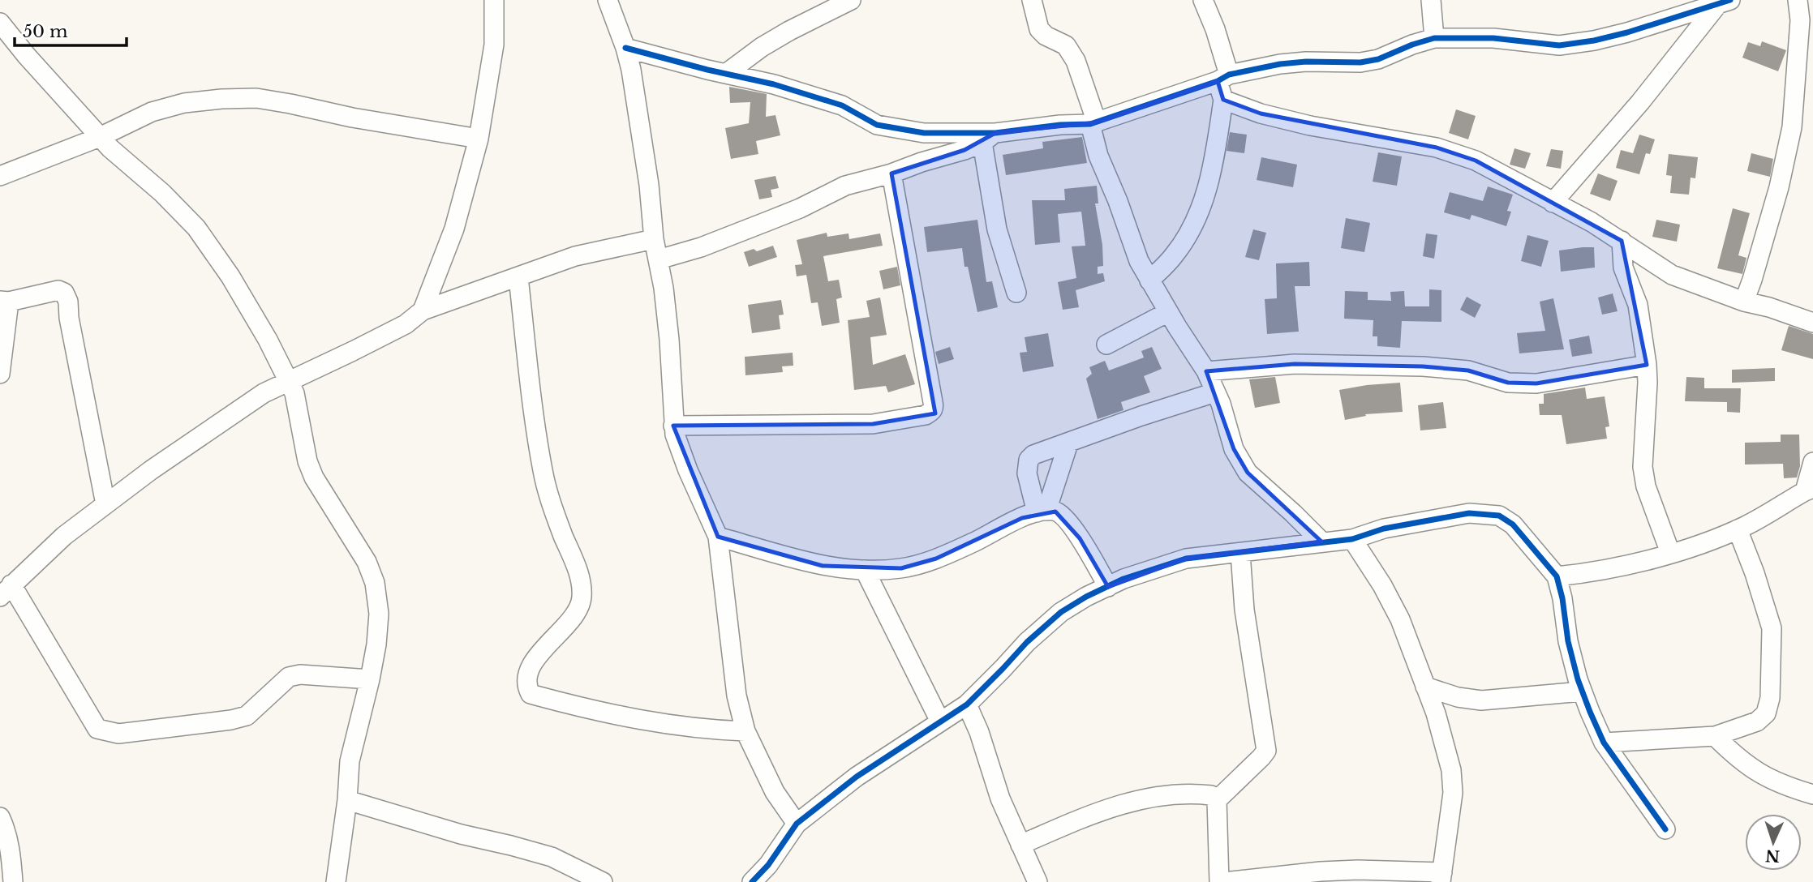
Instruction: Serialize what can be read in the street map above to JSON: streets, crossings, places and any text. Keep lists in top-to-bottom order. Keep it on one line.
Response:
{"scale_bar":"50 m","north":"bottom"}
